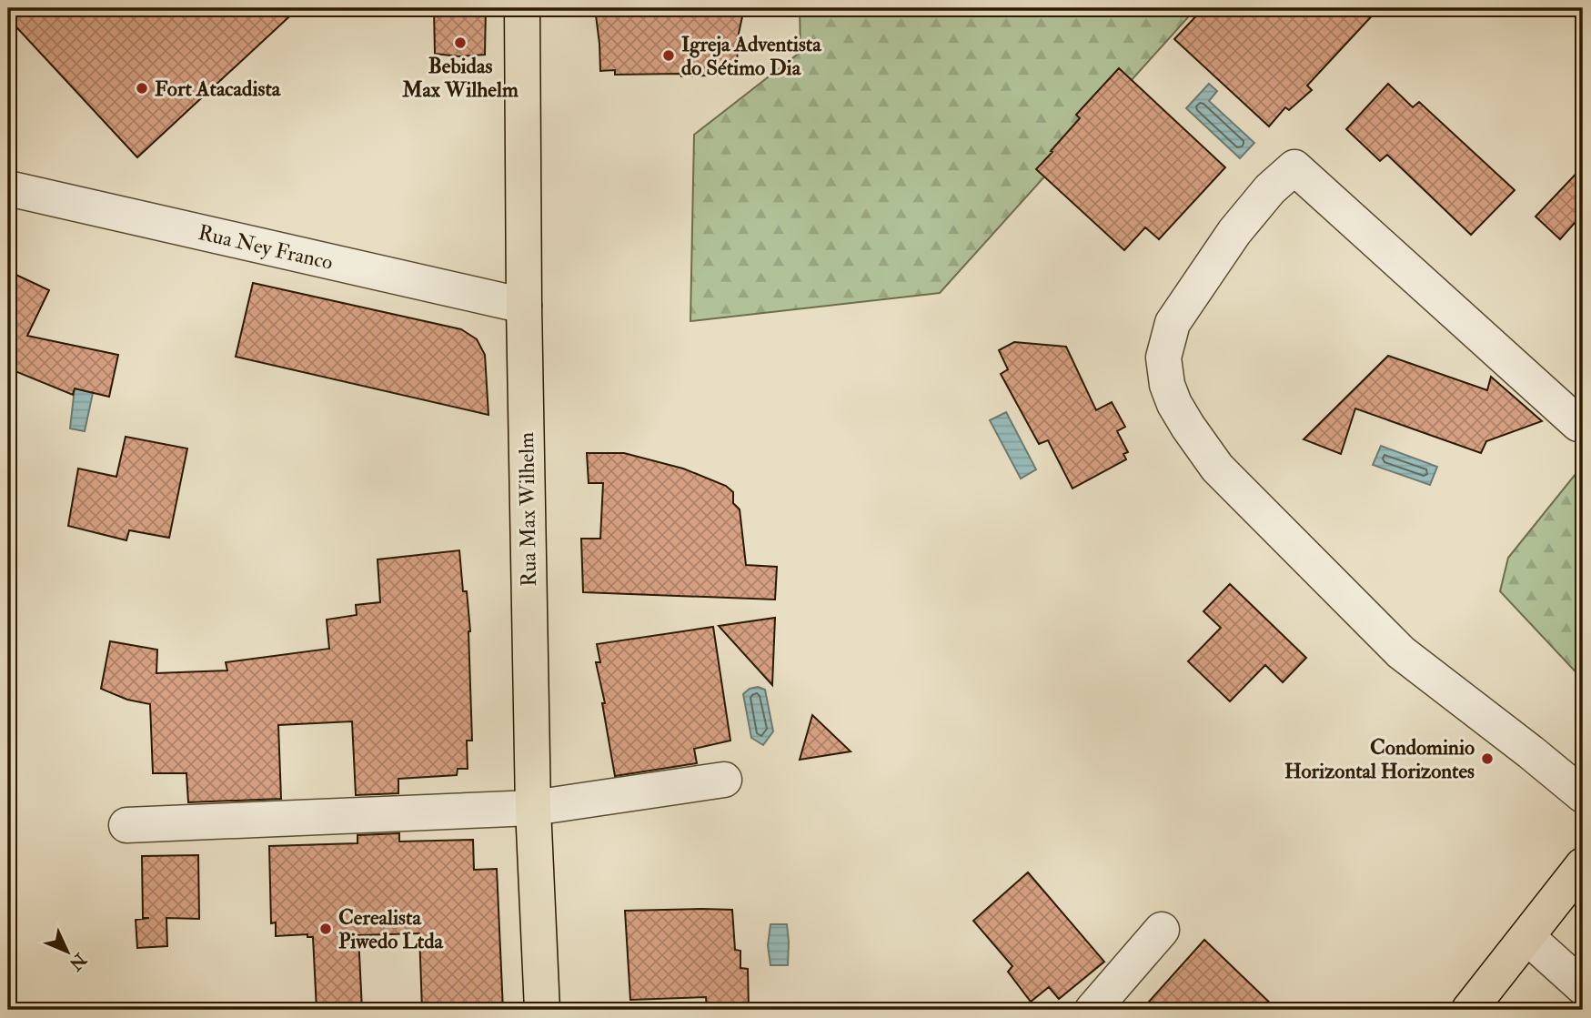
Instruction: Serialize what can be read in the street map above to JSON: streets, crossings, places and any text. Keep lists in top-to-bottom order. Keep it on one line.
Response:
{"streets":{"main road":["Rua Max Wilhelm"],"street":["Rua Ney Franco"]},"crossings":[["Rua Ney Franco","Rua Max Wilhelm"]],"places":["Bebidas Max Wilhelm","Igreja Adventista do Sétimo Dia","Fort Atacadista","Condominio Horizontal Horizontes","Cerealista Piwedo Ltda"],"north":"bottom right"}
